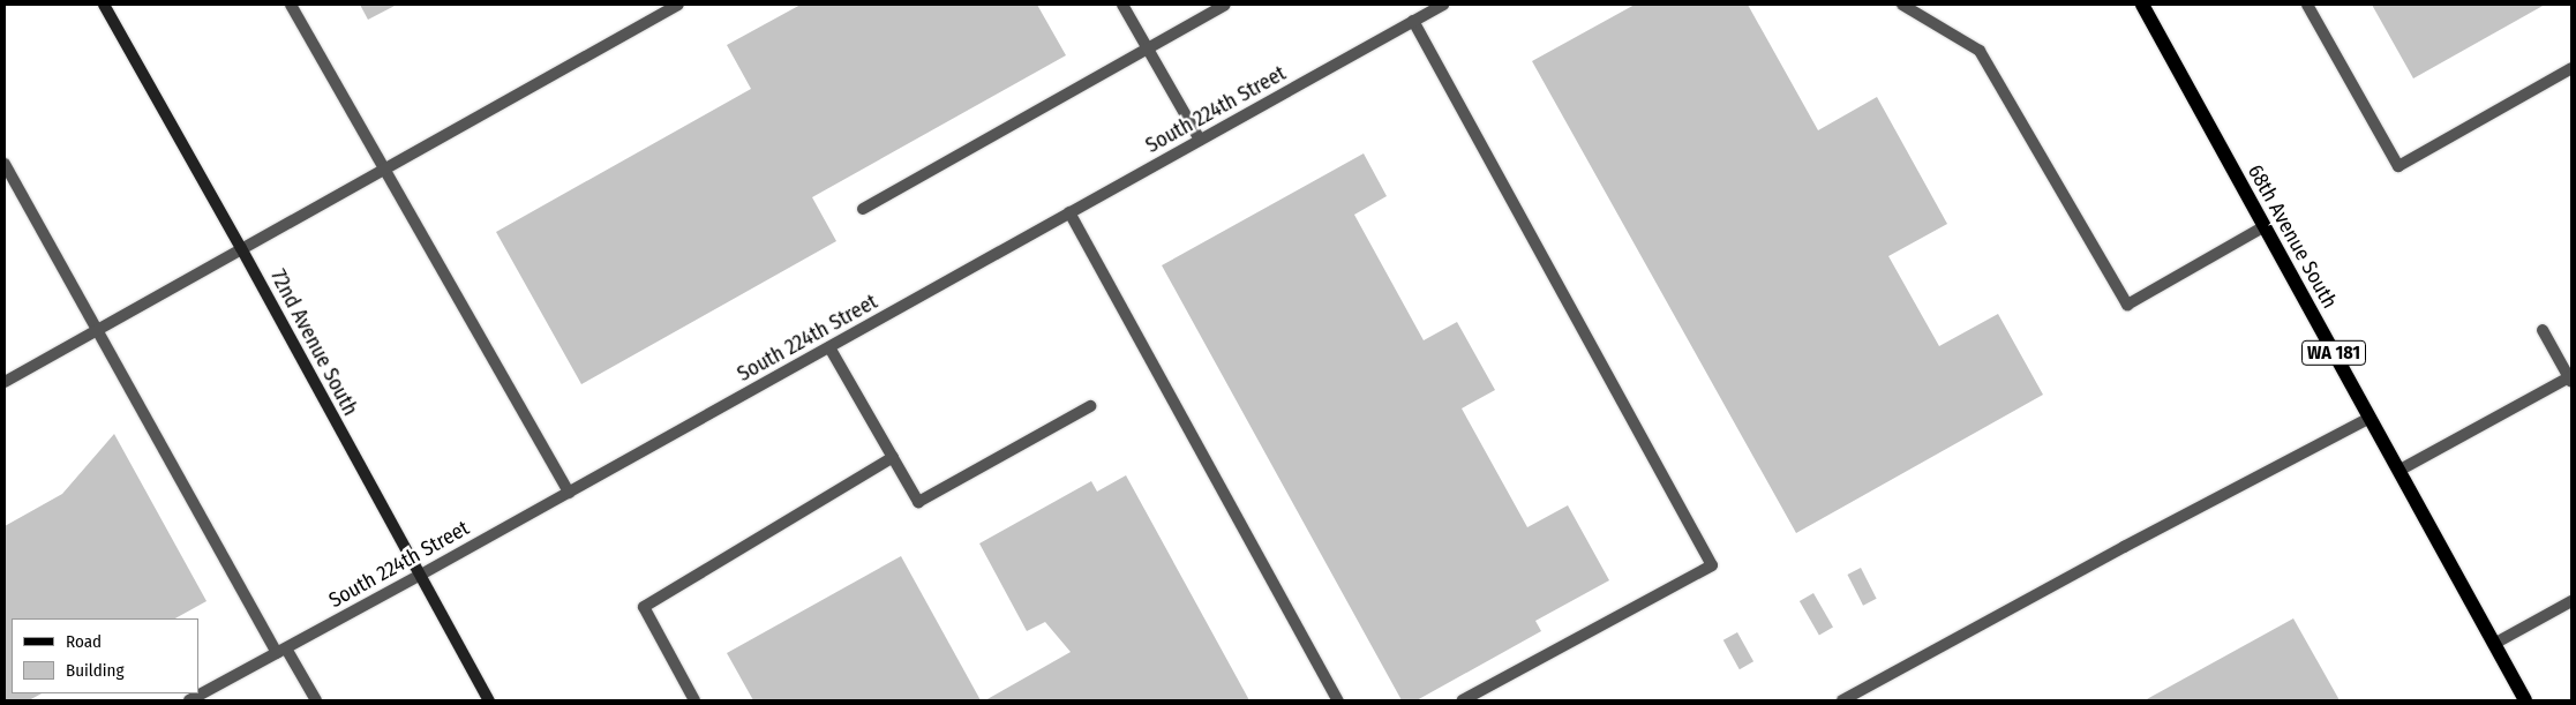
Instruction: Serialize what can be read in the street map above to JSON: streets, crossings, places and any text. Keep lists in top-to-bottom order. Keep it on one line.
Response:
{"streets":{"main road":["68th Avenue South","WA 181"],"street":["South 224th Street","72nd Avenue South"]},"crossings":[["South 224th Street","72nd Avenue South"]],"legend":["Road","Building"]}
